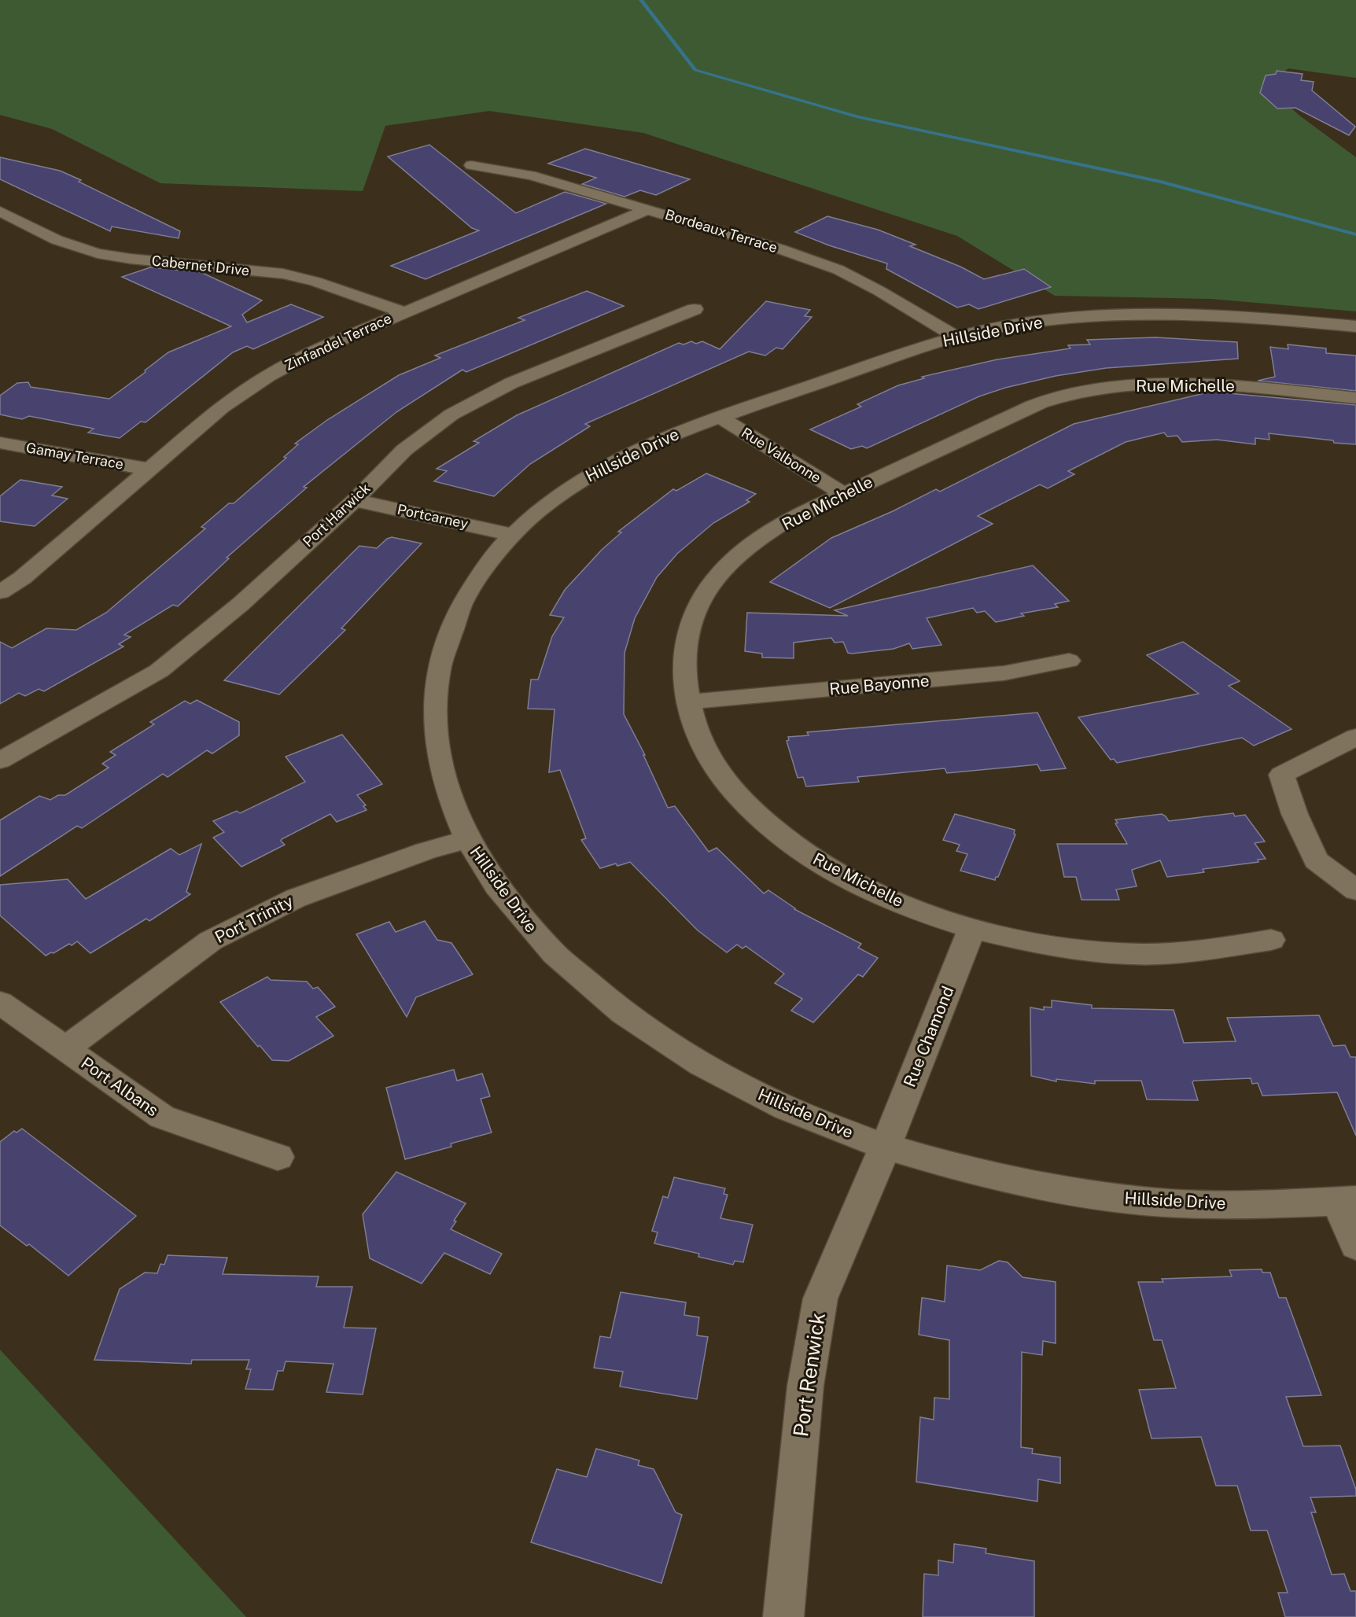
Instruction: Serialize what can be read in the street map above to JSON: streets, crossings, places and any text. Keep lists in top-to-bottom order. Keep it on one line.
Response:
{"streets":{"street":["Bordeaux Terrace","Cabernet Drive","Hillside Drive","Zinfandel Terrace","Rue Michelle","Rue Valbonne","Gamay Terrace","Port Harwick","Portcarney","Rue Bayonne","Port Trinity","Rue Chamond","Port Albans","Port Renwick"]},"crossings":[["Bordeaux Terrace","Hillside Drive"],["Bordeaux Terrace","Zinfandel Terrace"],["Cabernet Drive","Zinfandel Terrace"],["Hillside Drive","Rue Valbonne"],["Hillside Drive","Portcarney"],["Hillside Drive","Port Trinity"],["Hillside Drive","Rue Chamond"],["Hillside Drive","Port Renwick"],["Zinfandel Terrace","Gamay Terrace"],["Rue Michelle","Rue Valbonne"],["Rue Michelle","Rue Bayonne"],["Rue Michelle","Rue Chamond"],["Port Harwick","Portcarney"],["Port Trinity","Port Albans"],["Rue Chamond","Port Renwick"]]}
